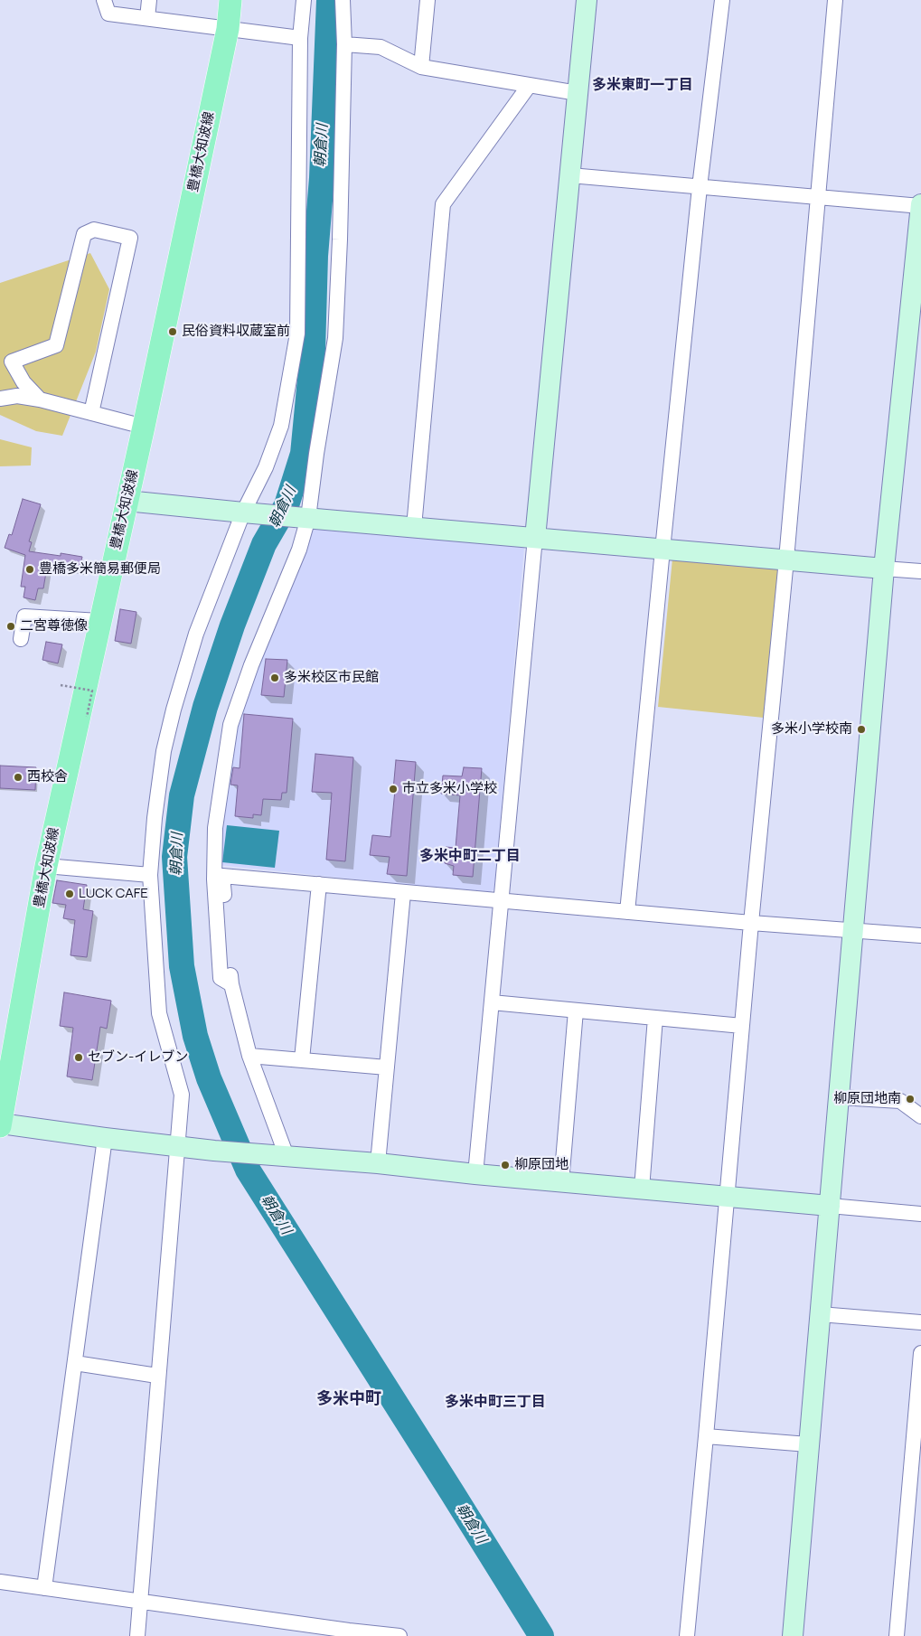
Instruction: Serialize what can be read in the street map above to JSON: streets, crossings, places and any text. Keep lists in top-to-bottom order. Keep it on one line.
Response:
{"streets":{"main road":["豊橋大知波線"]},"districts":["多米東町一丁目","多米中町二丁目","多米中町","多米中町三丁目"],"water":["朝倉川"],"places":["民俗資料収蔵室前","豊橋多米簡易郵便局","二宮尊徳像","多米校区市民館","多米小学校南","西校舎","市立多米小学校","LUCK CAFE","セブン-イレブン","柳原団地南","柳原団地"]}
